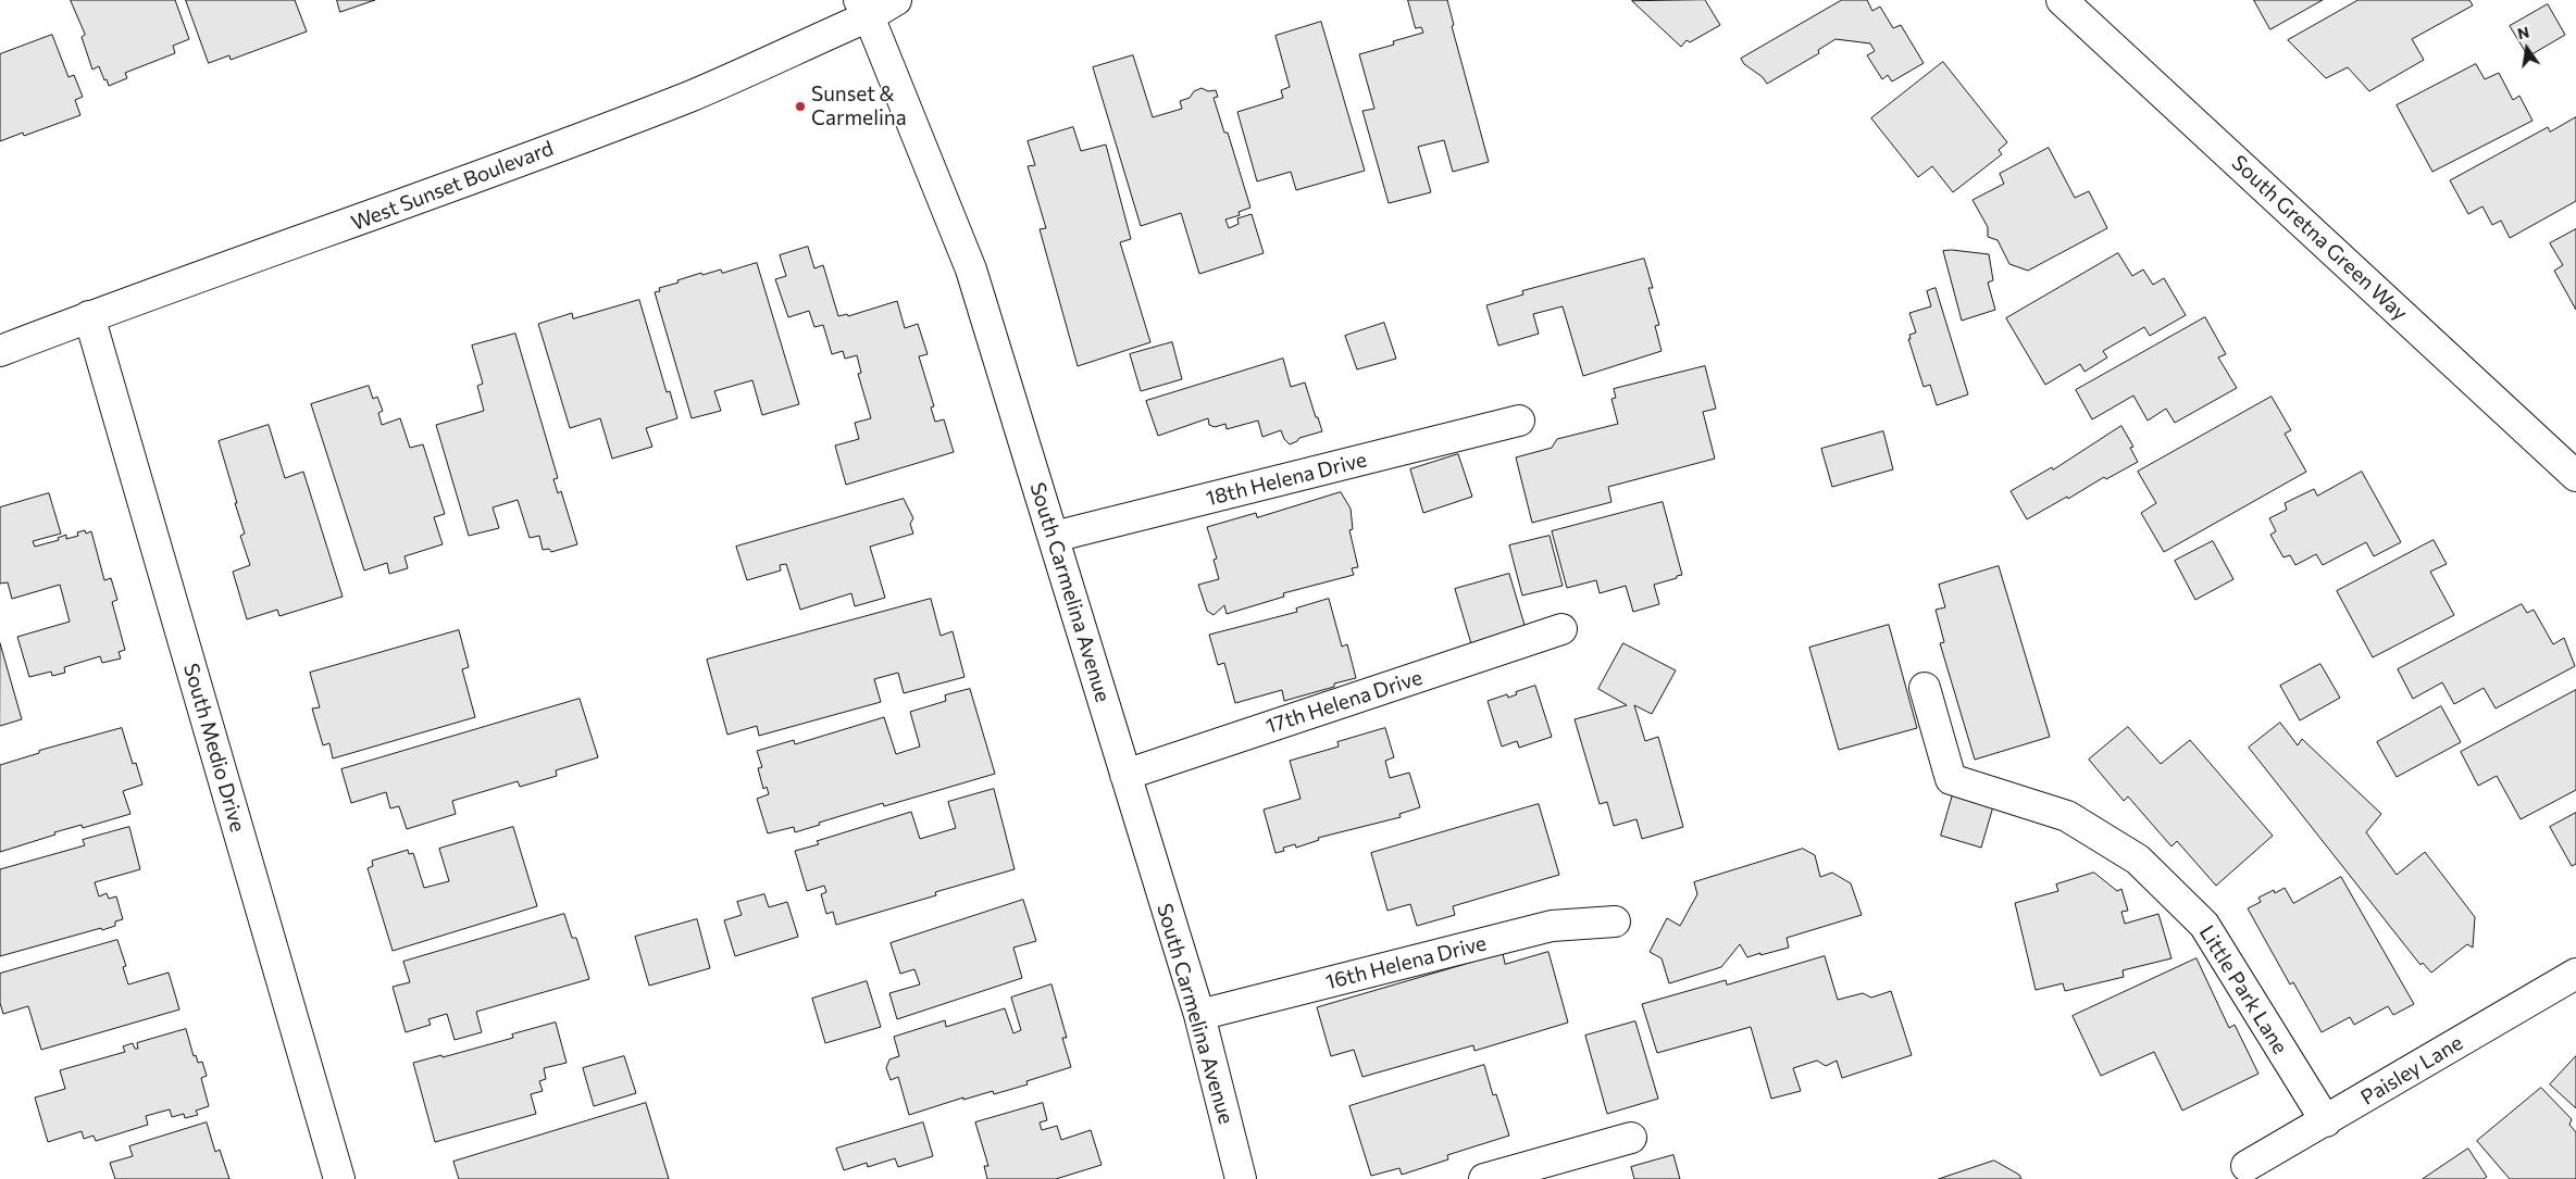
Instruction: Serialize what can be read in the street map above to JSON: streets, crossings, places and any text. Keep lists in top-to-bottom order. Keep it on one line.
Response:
{"streets":{"street":["West Sunset Boulevard","South Gretna Green Way","18th Helena Drive","South Carmelina Avenue","17th Helena Drive","South Medio Drive","16th Helena Drive","Little Park Lane","Paisley Lane"]},"crossings":[["West Sunset Boulevard","South Carmelina Avenue"],["West Sunset Boulevard","South Medio Drive"],["18th Helena Drive","South Carmelina Avenue"],["South Carmelina Avenue","17th Helena Drive"],["South Carmelina Avenue","16th Helena Drive"],["Little Park Lane","Paisley Lane"]],"places":["Sunset & Carmelina"],"north":"top"}
